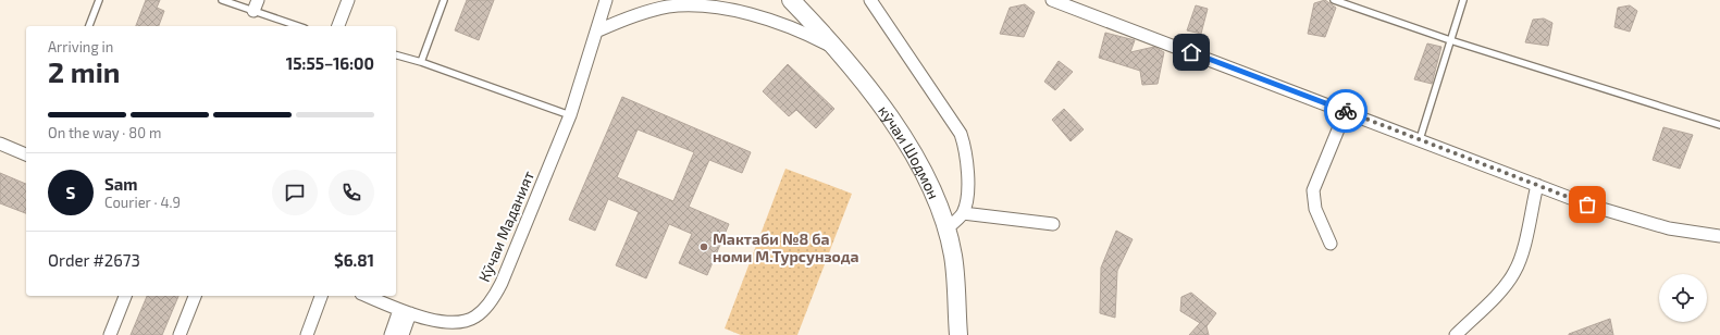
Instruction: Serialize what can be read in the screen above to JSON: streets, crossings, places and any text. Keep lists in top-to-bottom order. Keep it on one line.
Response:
{"streets":{"main road":["кӯчаи Шодмон"],"street":["Кӯчаи Маданият"]},"places":["Мактаби №8 ба номи М.Турсунзода"],"page":{"heading":["2 min","Arriving in","15:55–16:00"],"panel":["Sam","Courier · 4.9","Order #2673","$6.81"],"bar":"On the way · 80 m","round":"S"}}
